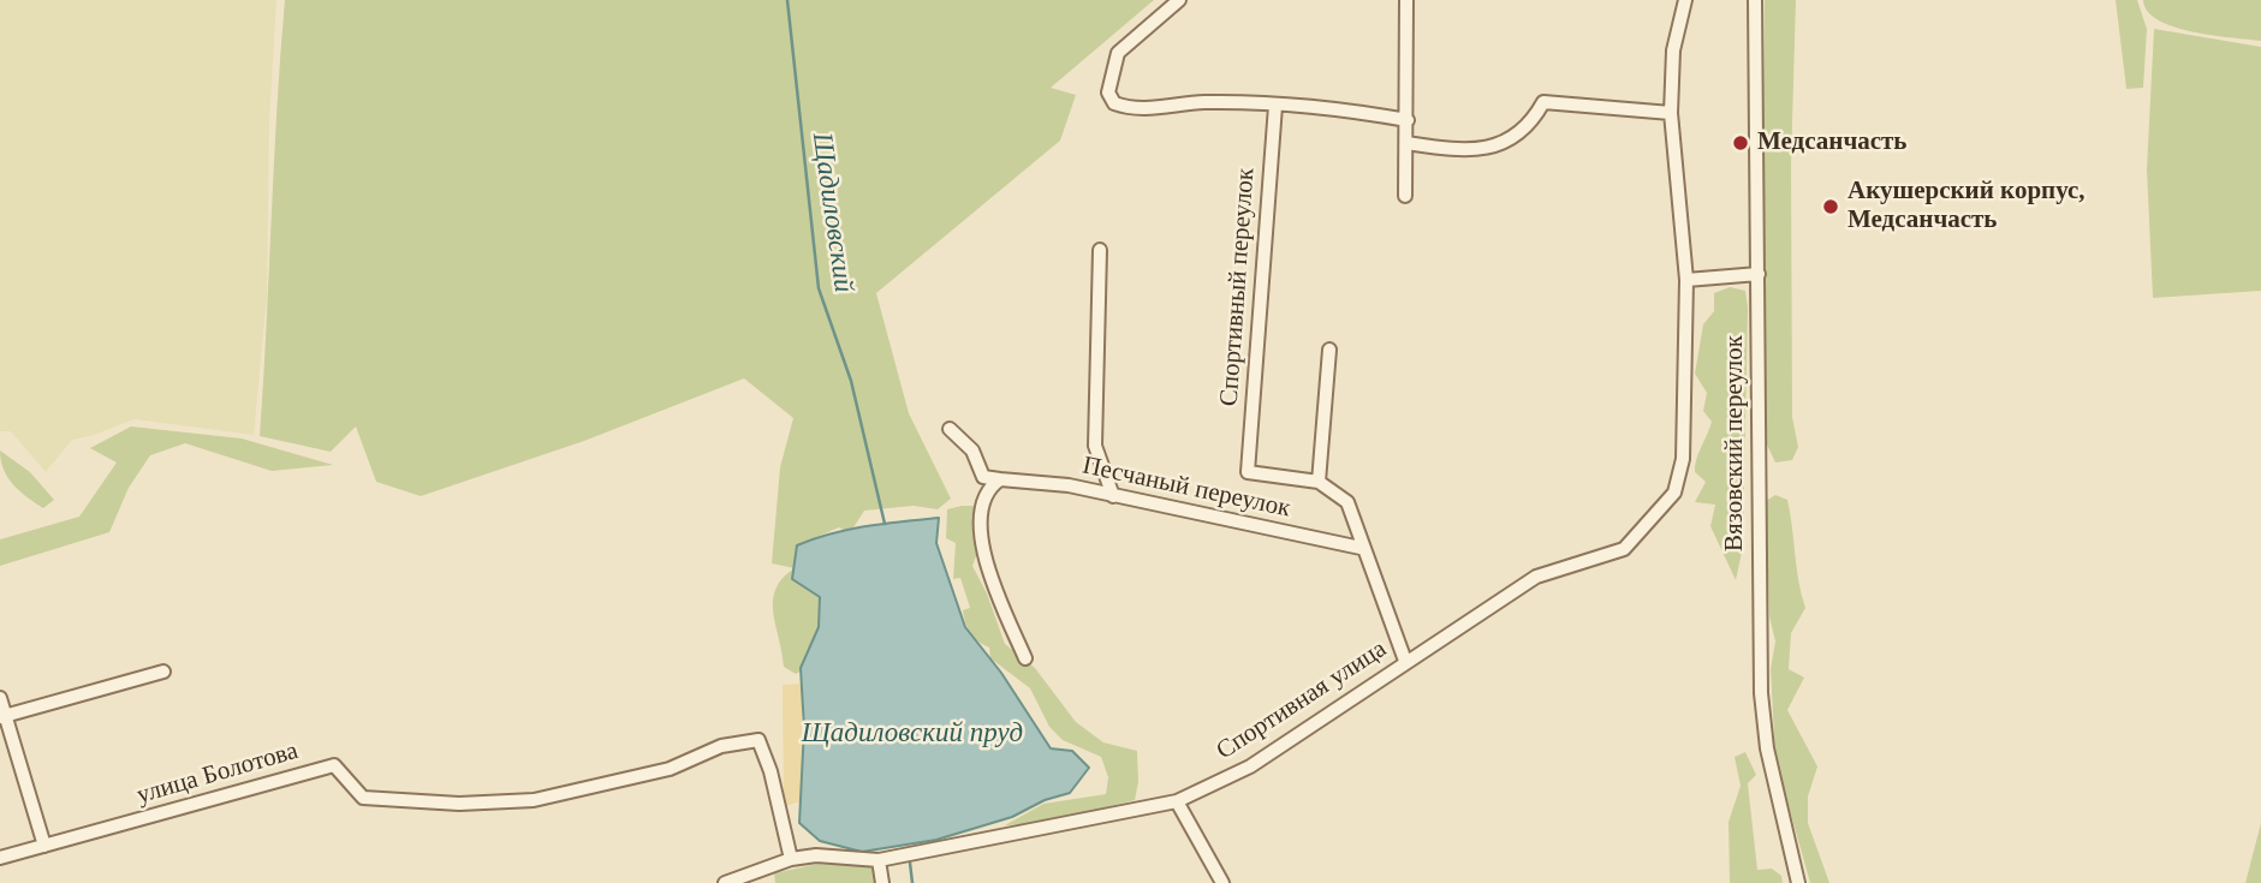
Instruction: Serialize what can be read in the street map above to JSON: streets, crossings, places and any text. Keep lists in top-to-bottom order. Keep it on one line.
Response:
{"streets":{"street":["Спортивный переулок","Вязовский переулок","Песчаный переулок","Спортивная улица","улица Болотова"]},"crossings":[["Спортивная улица","улица Болотова"]],"water":["Щадиловский","Щадиловский пруд"],"places":["Медсанчасть","Акушерский корпус, Медсанчасть"]}
